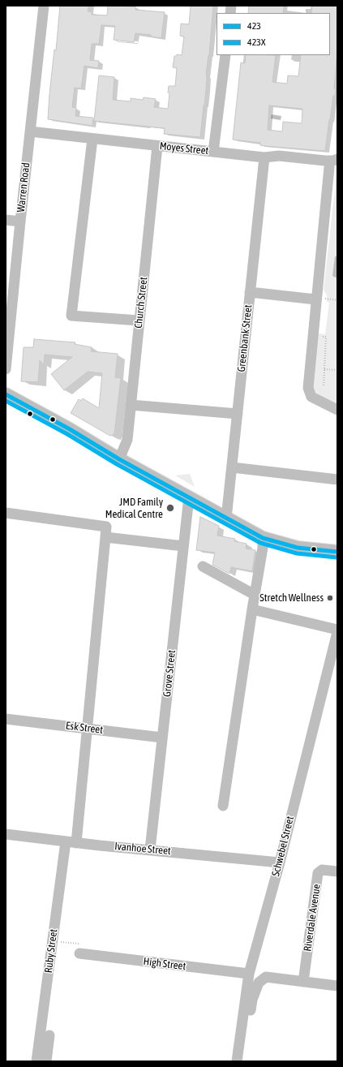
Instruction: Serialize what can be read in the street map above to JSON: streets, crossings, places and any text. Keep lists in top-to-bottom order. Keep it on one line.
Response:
{"streets":{"street":["Moyes Street","Warren Road","Church Street","Greenbank Street","Grove Street","Esk Street","Schwebel Street","Ivanhoe Street","Riverdale Avenue","Ruby Street","High Street"]},"crossings":[["Moyes Street","Warren Road"],["Moyes Street","Church Street"],["Moyes Street","Greenbank Street"],["Grove Street","Esk Street"],["Grove Street","Ivanhoe Street"],["Esk Street","Ruby Street"],["Schwebel Street","Ivanhoe Street"],["Schwebel Street","High Street"],["Ivanhoe Street","Ruby Street"]],"places":["JMD Family Medical Centre","Stretch Wellness"],"lines":["transit line 423","transit line 423X"],"legend":["423","423X"]}
